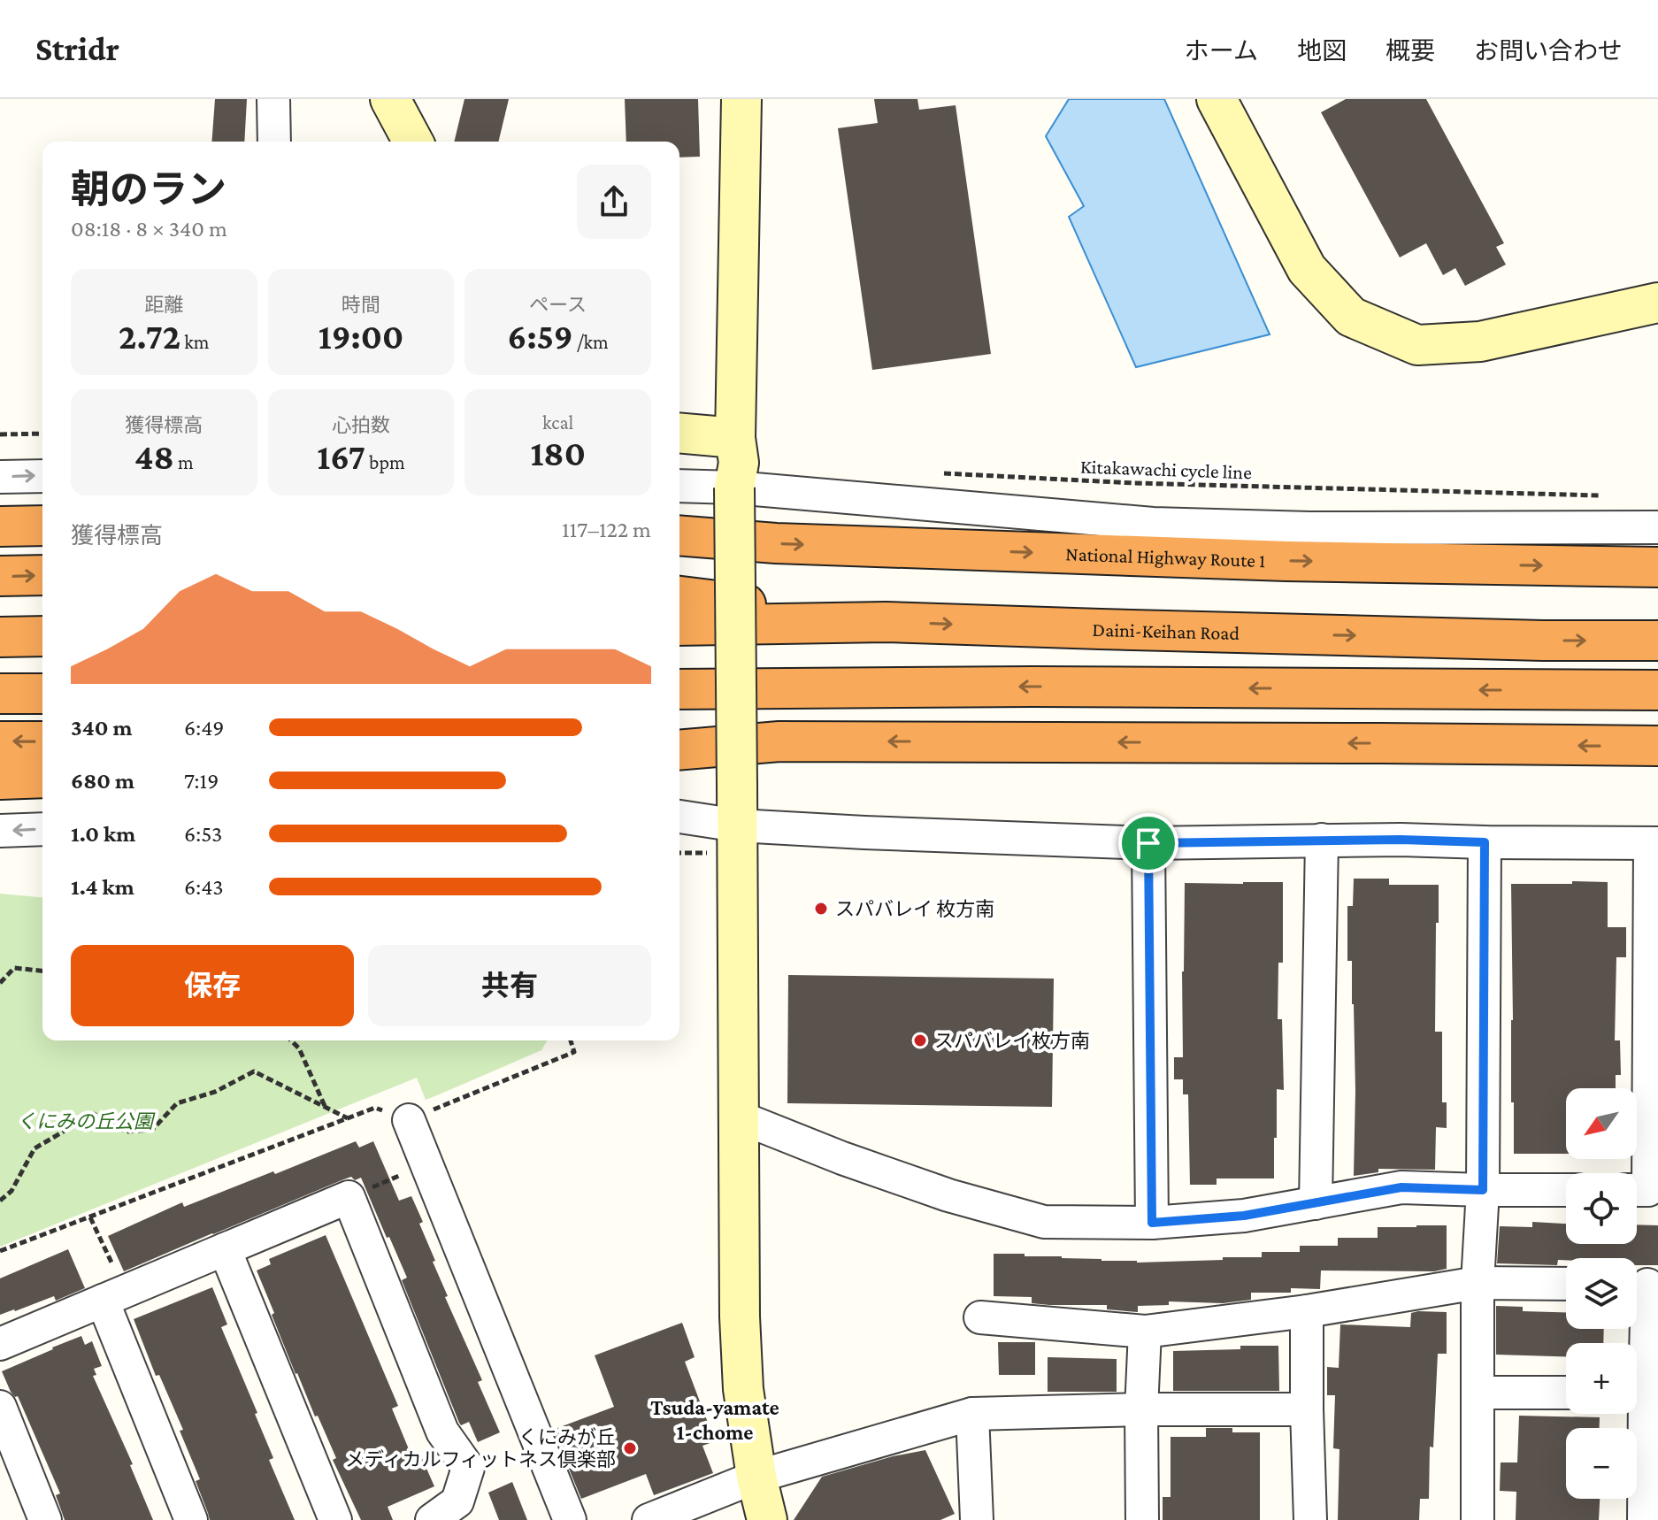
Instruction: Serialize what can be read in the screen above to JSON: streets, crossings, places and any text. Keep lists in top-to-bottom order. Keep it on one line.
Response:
{"streets":{"highway":["National Highway Route 1","Daini-Keihan Road"],"path":["Kitakawachi cycle line"]},"districts":["Tsuda-yamate 1-chome"],"parks":["くにみの丘公園"],"places":["スパバレイ 枚方南","スパバレイ枚方南","くにみが丘 メディカルフィットネス倶楽部"],"north":"bottom left","page":{"header":"Stridr","nav":["ホーム","地図","概要","お問い合わせ"],"heading":["朝のラン","08:18 · 8 × 340 m"],"stats":[["距離","2.72 km"],["時間","19:00"],["ペース","6:59 /km"],["獲得標高","48 m"],["心拍数","167 bpm"],["kcal","180"]],"chart":["獲得標高","117–122 m"],"list":[{"name":"340 m","note":"6:49"},{"name":"680 m","note":"7:19"},{"name":"1.0 km","note":"6:53"},{"name":"1.4 km","note":"6:43"}],"buttons":["保存","共有"],"map_buttons":["+","−"]}}
